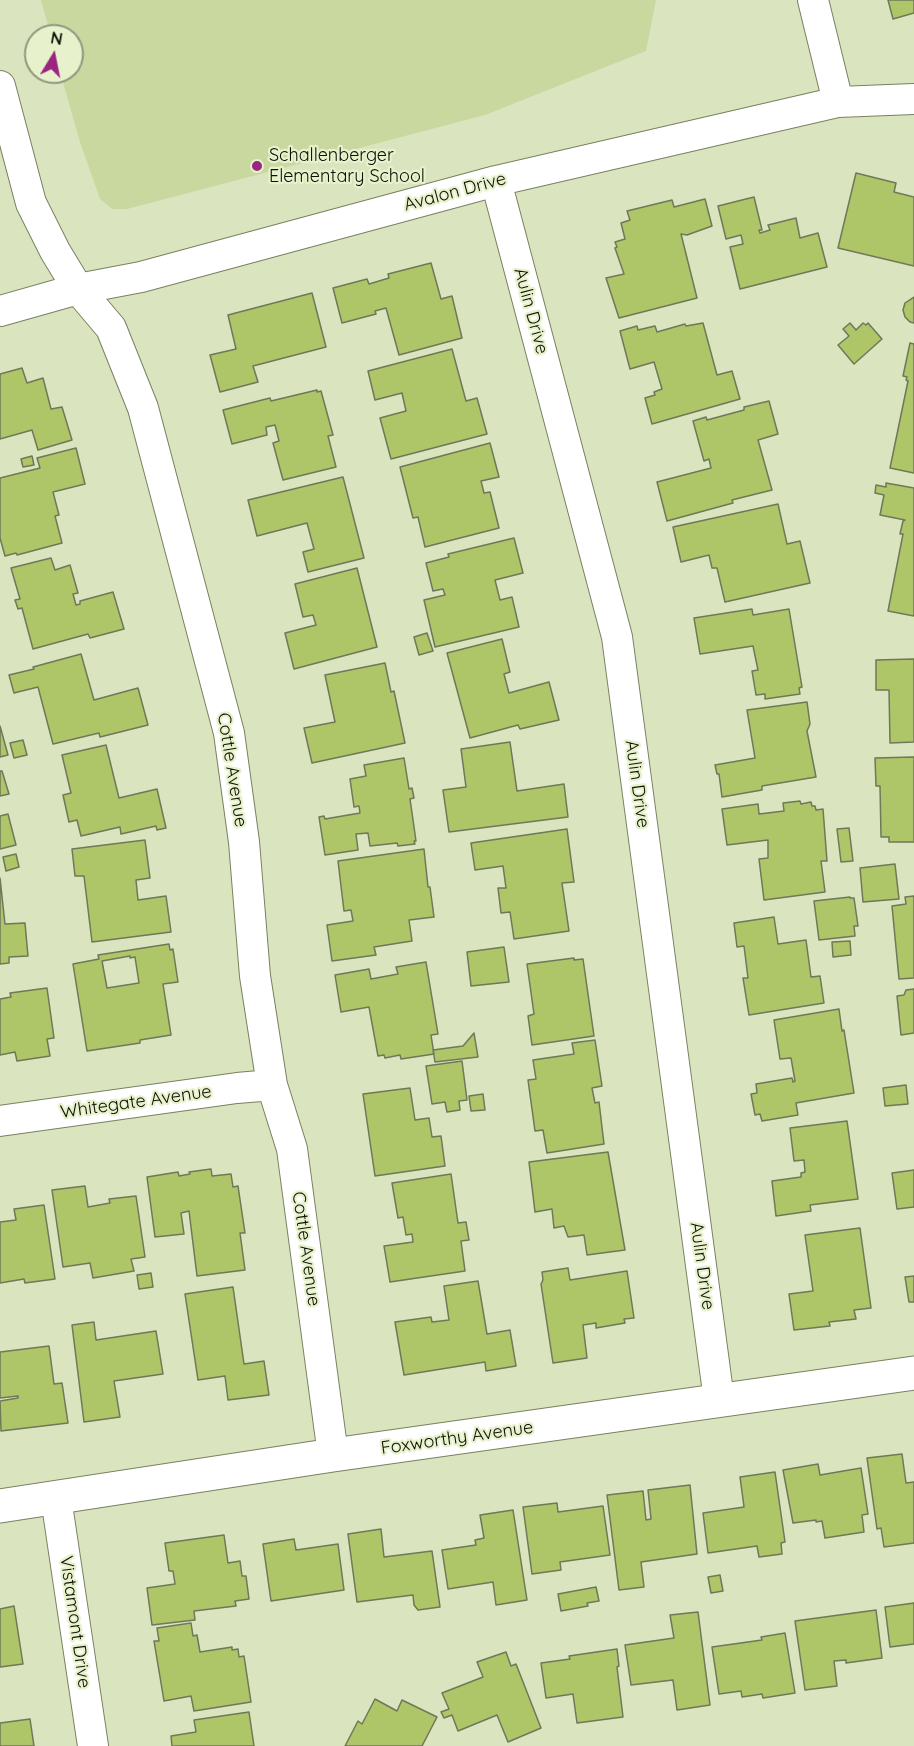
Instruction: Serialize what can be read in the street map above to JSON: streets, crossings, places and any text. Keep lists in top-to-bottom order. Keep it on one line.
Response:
{"streets":{"street":["Avalon Drive","Aulin Drive","Cottle Avenue","Whitegate Avenue","Foxworthy Avenue","Vistamont Drive"]},"crossings":[["Avalon Drive","Aulin Drive"],["Avalon Drive","Cottle Avenue"],["Aulin Drive","Foxworthy Avenue"],["Cottle Avenue","Whitegate Avenue"],["Cottle Avenue","Foxworthy Avenue"],["Foxworthy Avenue","Vistamont Drive"]],"places":["Schallenberger Elementary School"],"north":"top"}
